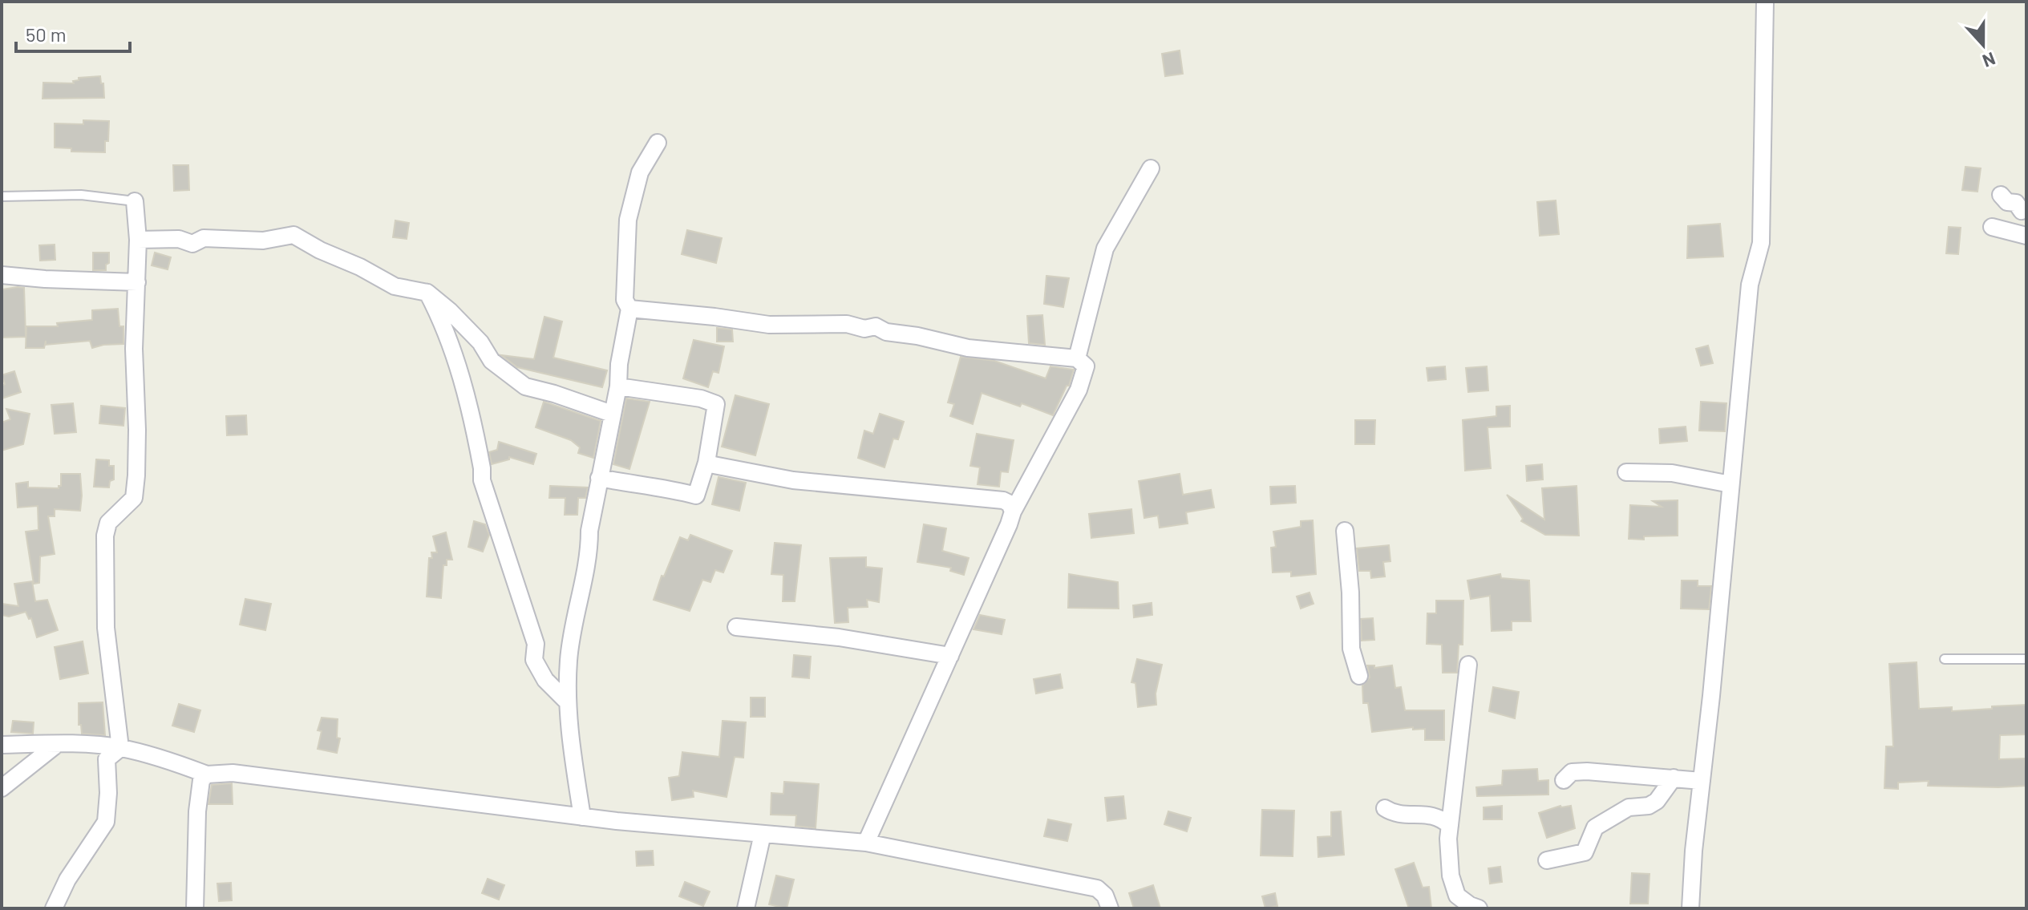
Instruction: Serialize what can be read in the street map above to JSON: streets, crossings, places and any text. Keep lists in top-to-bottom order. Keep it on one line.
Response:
{"scale_bar":"50 m","north":"bottom"}
